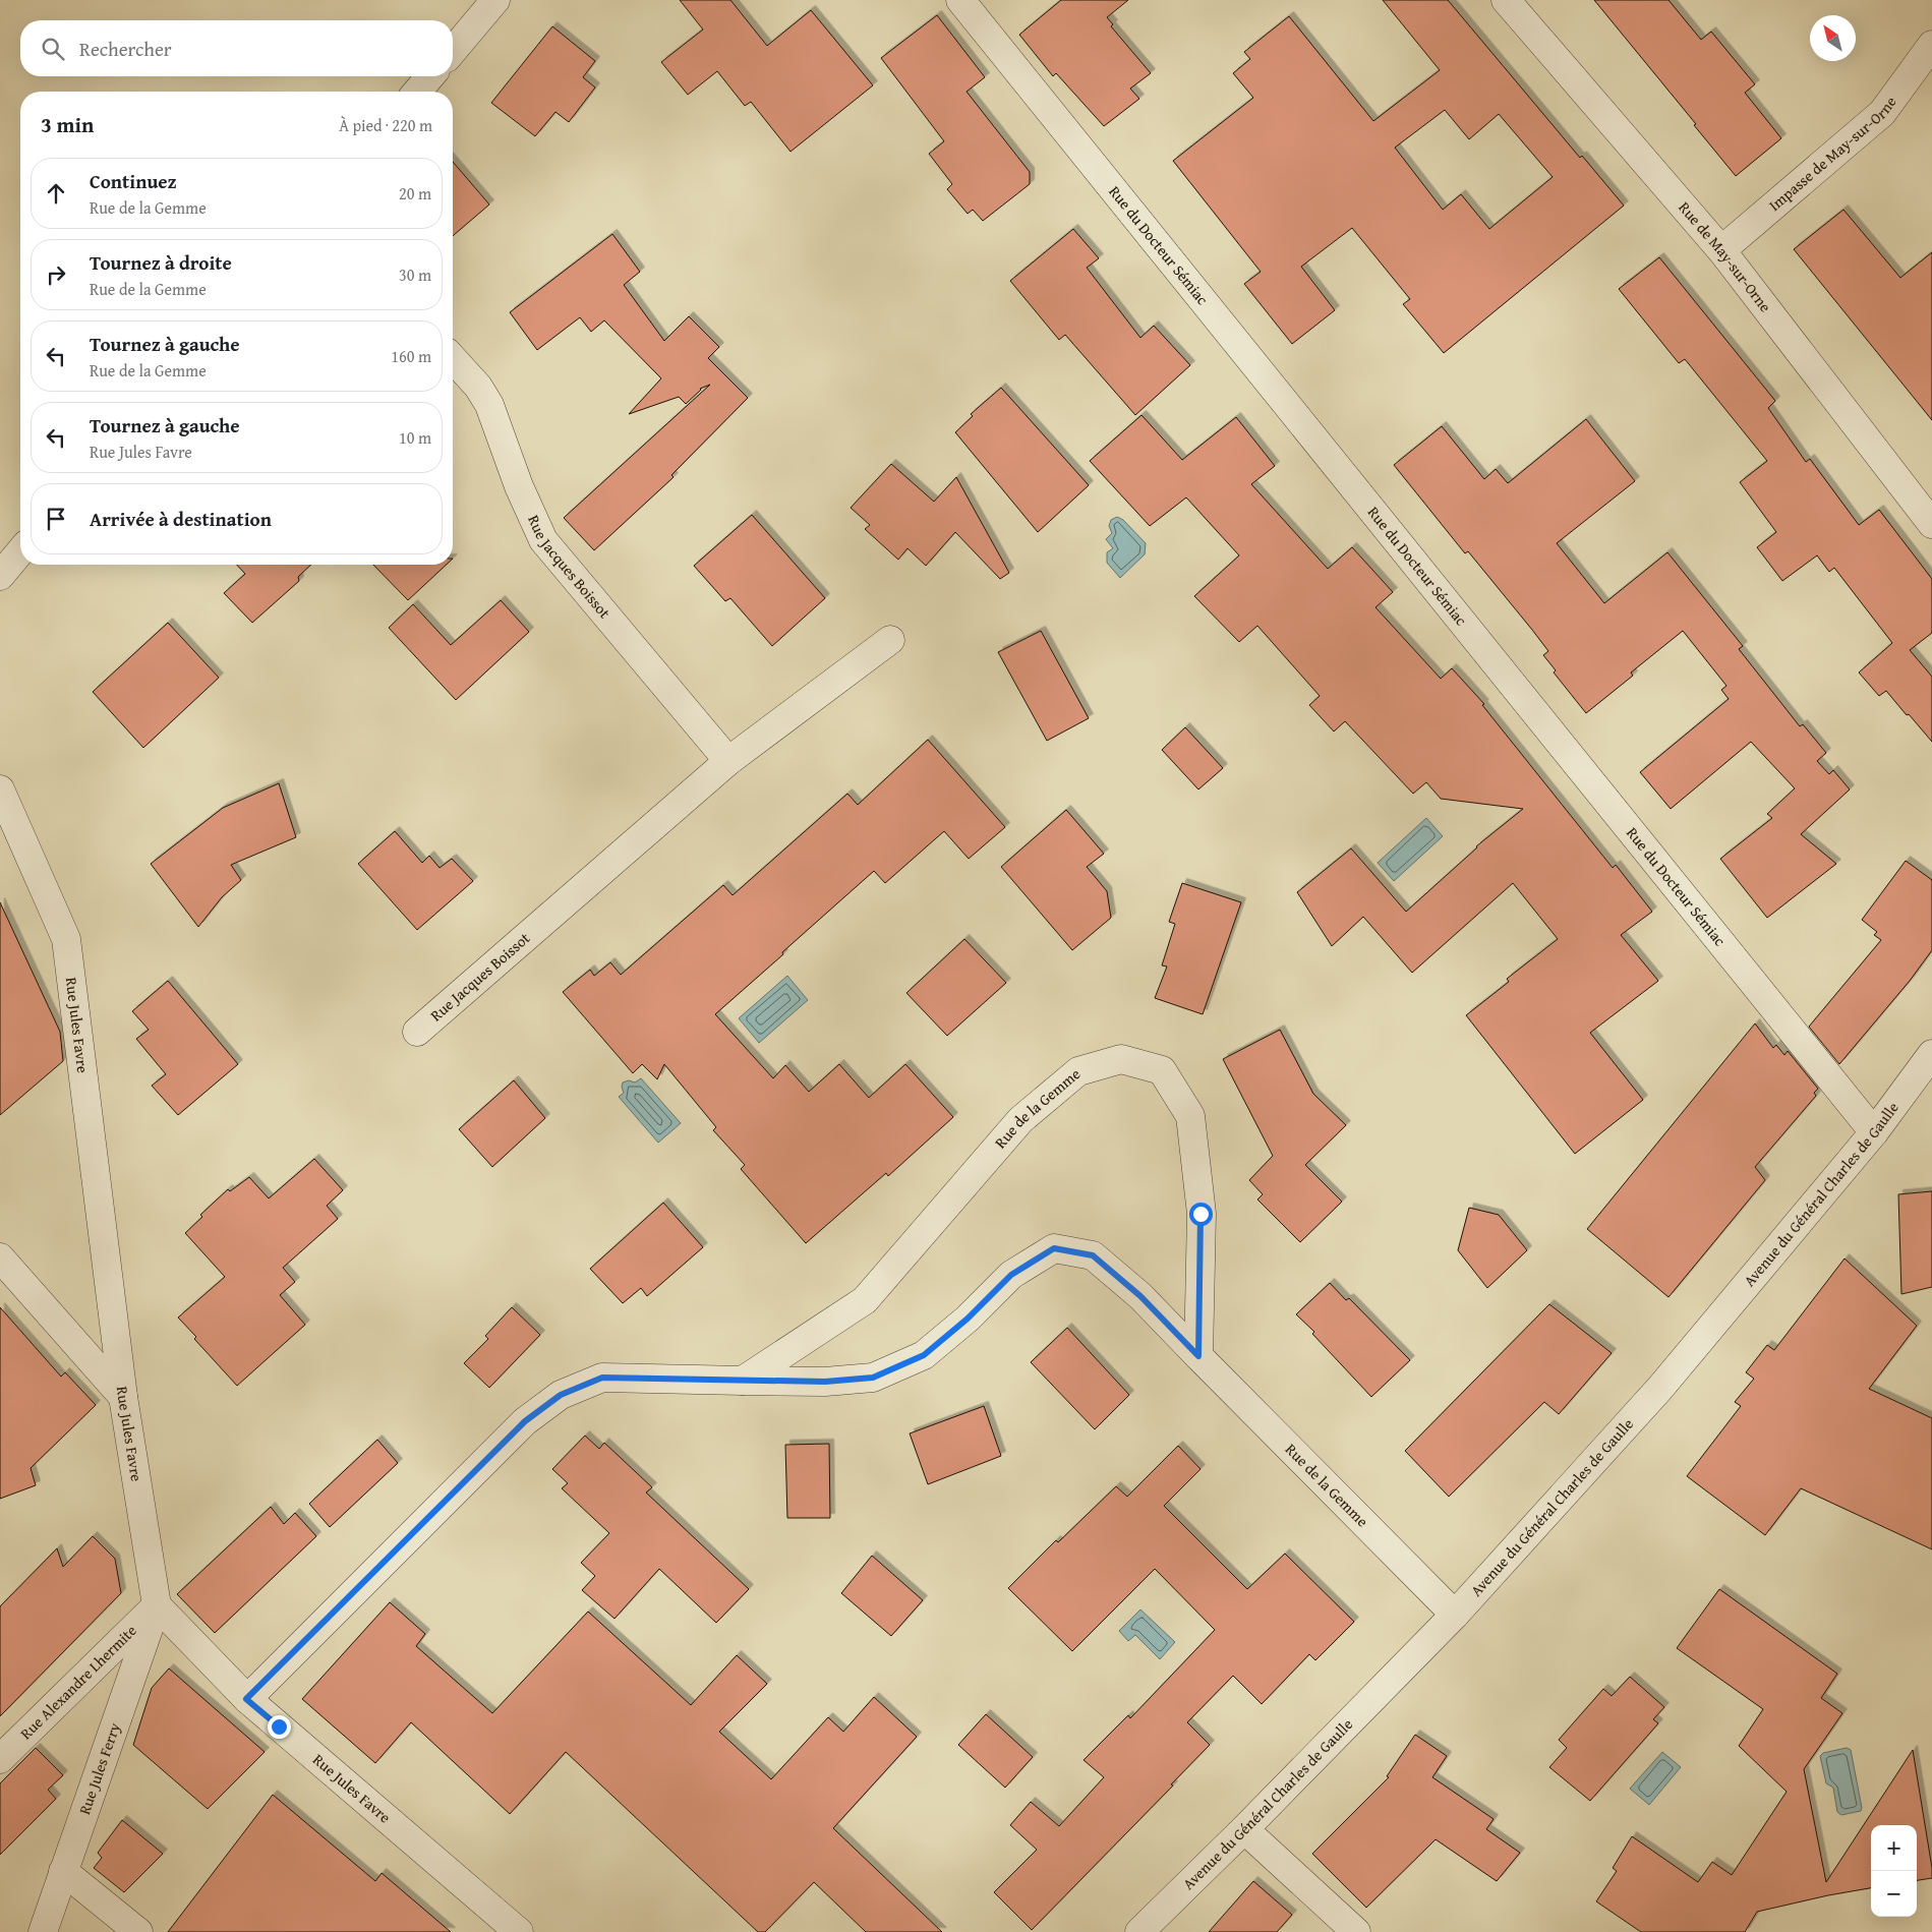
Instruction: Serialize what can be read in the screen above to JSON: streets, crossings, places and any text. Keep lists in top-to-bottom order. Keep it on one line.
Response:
{"streets":{"street":["Impasse de May-sur-Orne","Rue du Docteur Sémiac","Rue de May-sur-Orne","Rue Jacques Boissot","Rue Jules Favre","Rue de la Gemme","Avenue du Général Charles de Gaulle","Rue Alexandre Lhermite","Rue Jules Ferry"]},"crossings":[["Impasse de May-sur-Orne","Rue de May-sur-Orne"],["Rue du Docteur Sémiac","Avenue du Général Charles de Gaulle"],["Rue Jules Favre","Rue de la Gemme"],["Rue Jules Favre","Rue Alexandre Lhermite"],["Rue Jules Favre","Rue Jules Ferry"],["Rue de la Gemme","Avenue du Général Charles de Gaulle"],["Rue Alexandre Lhermite","Rue Jules Ferry"]],"north":"top left","page":{"search":"Rechercher","heading":["3 min","À pied · 220 m"],"list":[["Continuez","Rue de la Gemme","20 m"],["Tournez à droite","Rue de la Gemme","30 m"],["Tournez à gauche","Rue de la Gemme","160 m"],["Tournez à gauche","Rue Jules Favre","10 m"],"Arrivée à destination"],"map_buttons":["+","−"]}}
